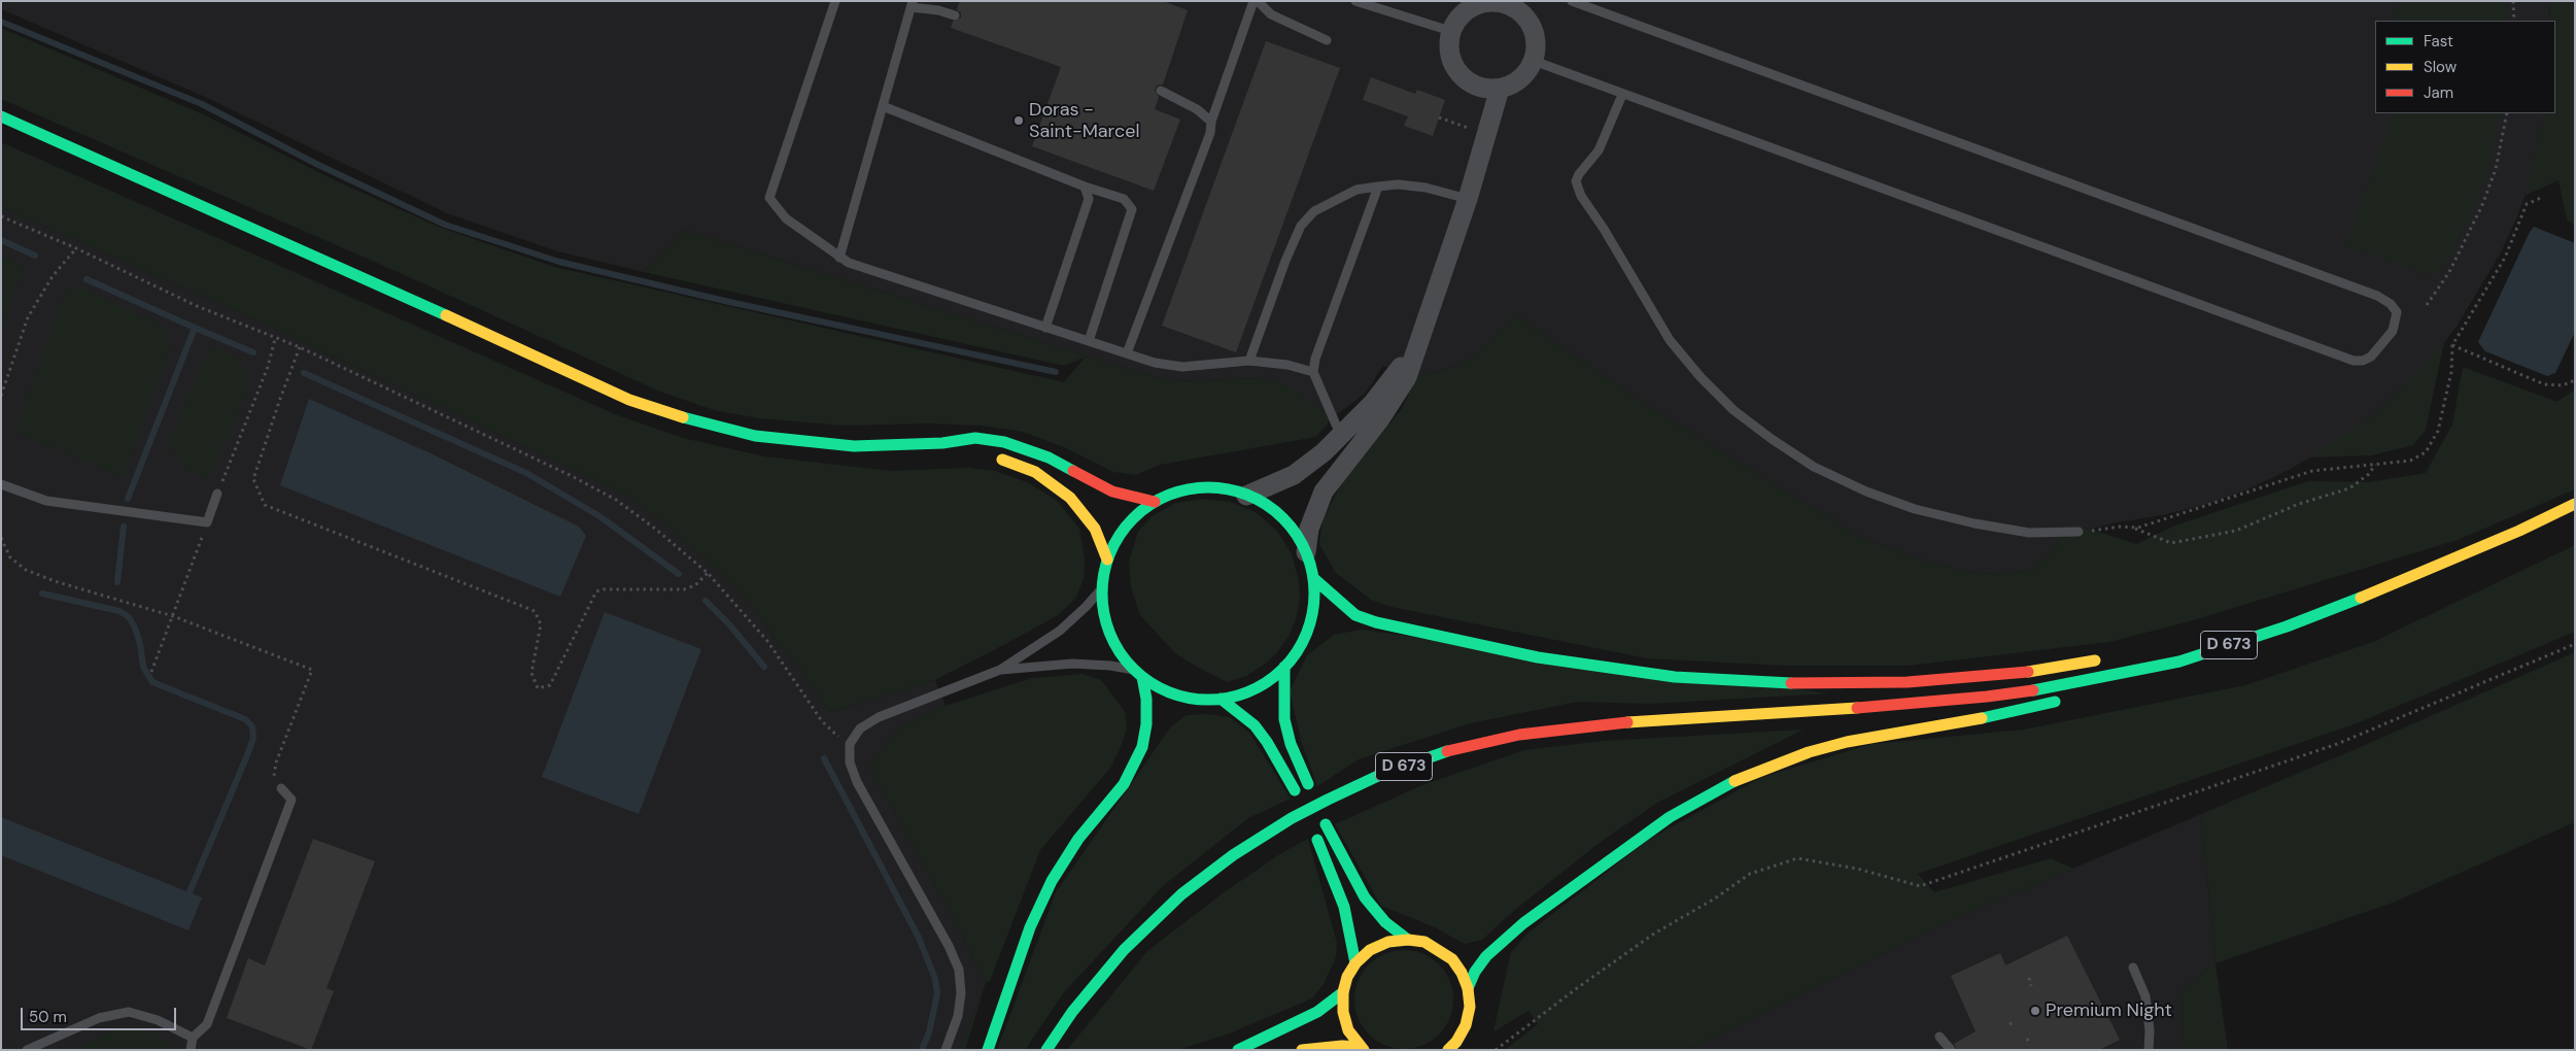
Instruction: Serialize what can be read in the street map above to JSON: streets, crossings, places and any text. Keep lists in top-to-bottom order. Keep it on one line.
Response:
{"streets":{"main road":["D 673"]},"places":["Doras - Saint-Marcel","Premium Night"],"legend":["Fast","Slow","Jam"],"scale_bar":"50 m"}
